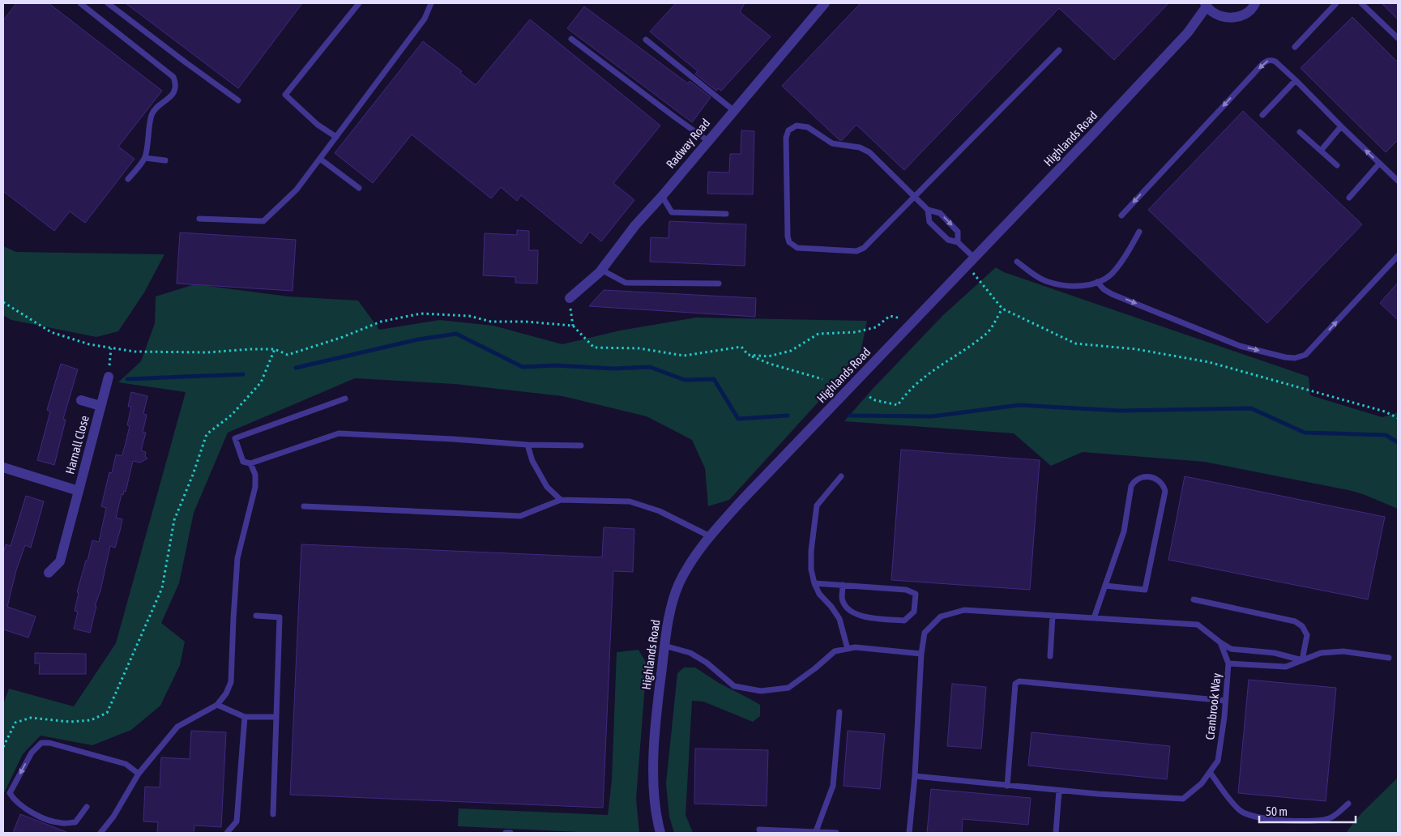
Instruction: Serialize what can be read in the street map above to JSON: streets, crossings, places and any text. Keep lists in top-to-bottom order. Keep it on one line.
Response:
{"streets":{"street":["Highlands Road","Radway Road","Harnall Close"],"lane":["Cranbrook Way"]},"scale_bar":"50 m"}
